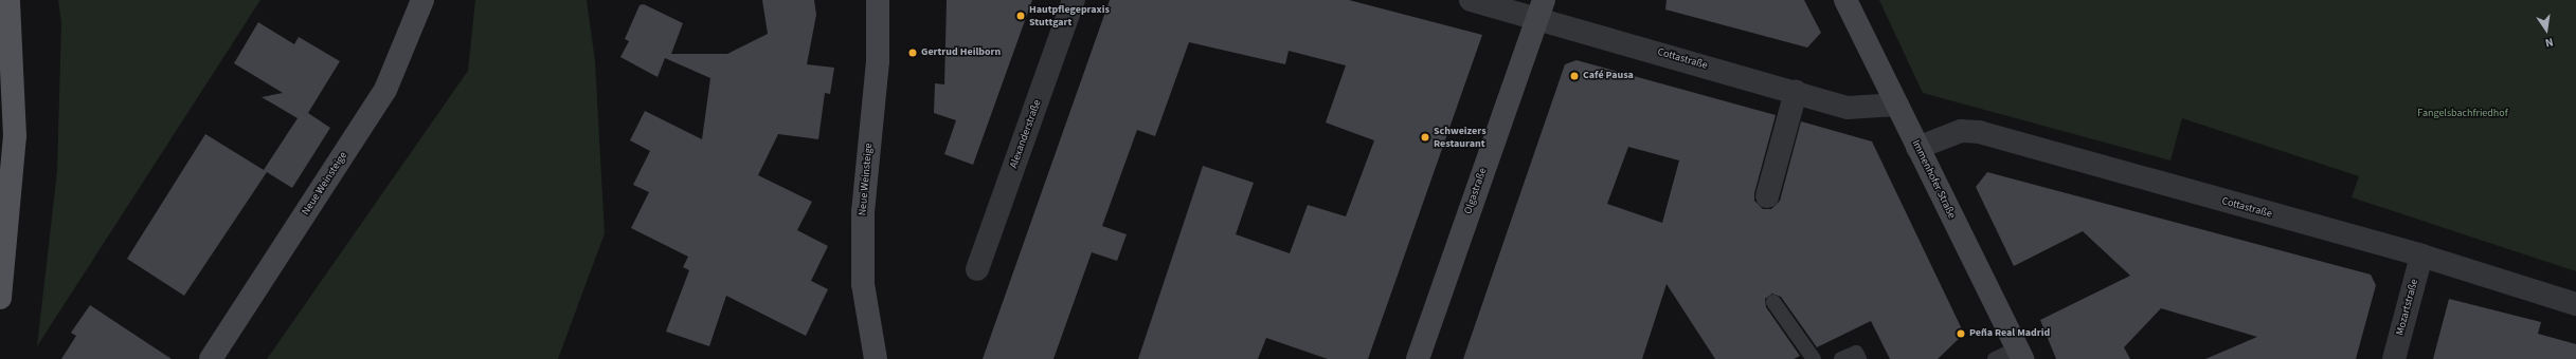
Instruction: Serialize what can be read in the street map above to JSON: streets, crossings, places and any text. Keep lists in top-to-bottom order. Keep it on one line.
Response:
{"streets":{"main road":["Neue Weinsteige","Immenhofer Straße","Olgastraße"],"street":["Cottastraße","Alexanderstraße","Mozartstraße"]},"crossings":[["Cottastraße","Immenhofer Straße"],["Cottastraße","Olgastraße"],["Cottastraße","Mozartstraße"]],"parks":["Fangelsbachfriedhof"],"places":["Hautpflegepraxis Stuttgart","Gertrud Heilborn","Café Pausa","Schweizers Restaurant","Peña Real Madrid"],"north":"bottom"}
